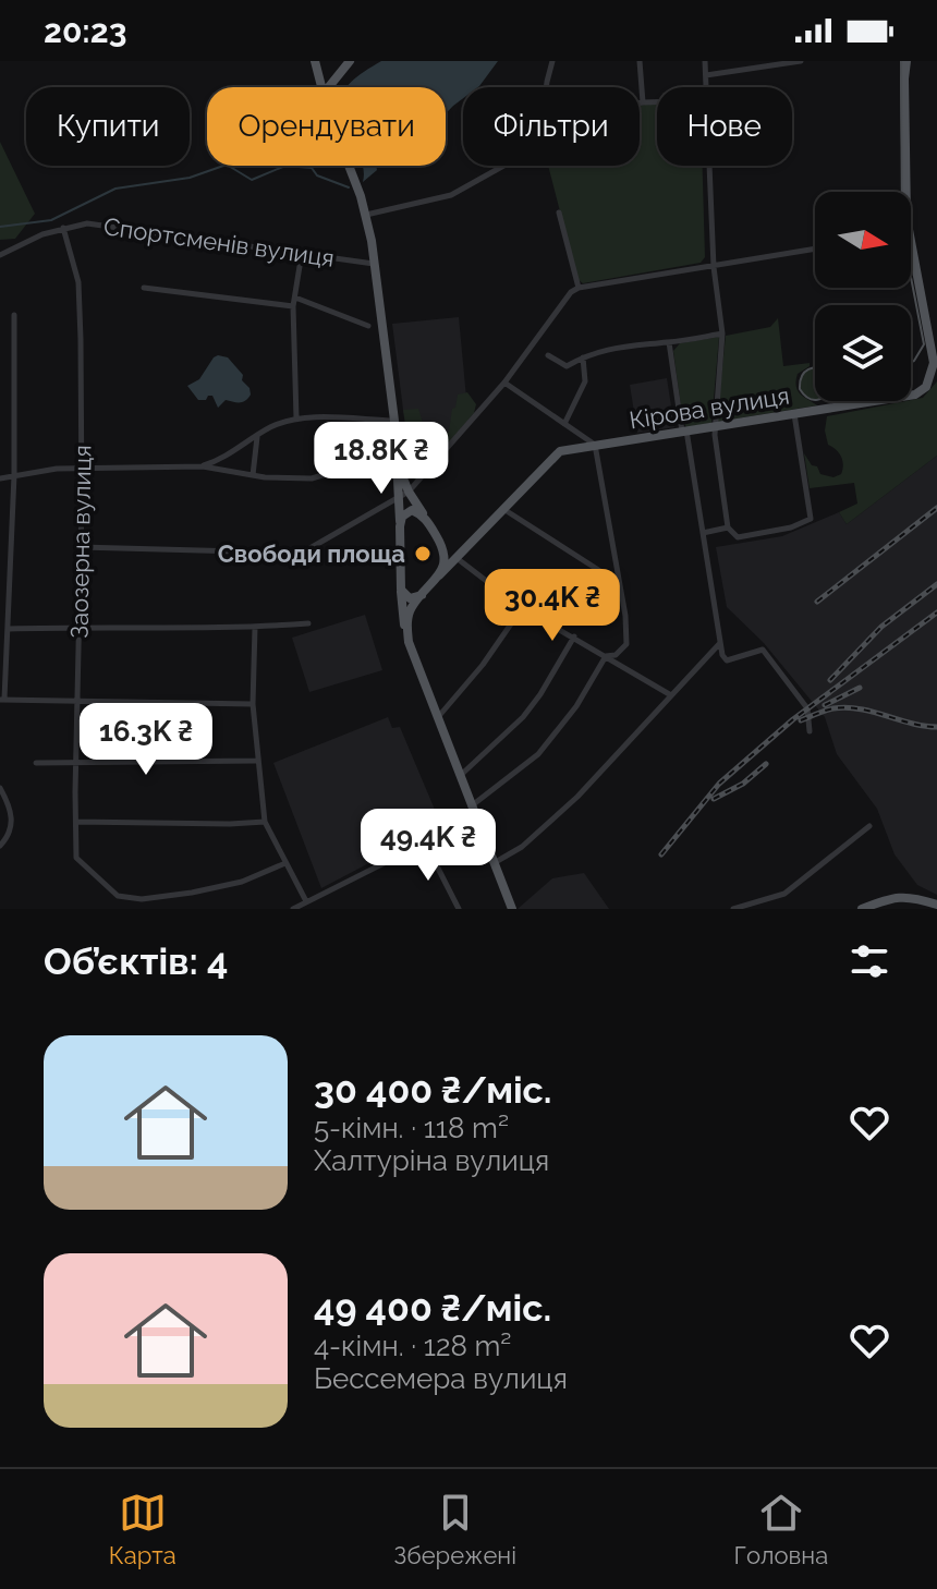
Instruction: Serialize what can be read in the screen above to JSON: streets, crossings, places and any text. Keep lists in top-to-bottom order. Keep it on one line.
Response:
{"streets":{"main road":["Кірова вулиця"],"street":["Спортсменів вулиця","Заозерна вулиця"]},"crossings":[["Спортсменів вулиця","Заозерна вулиця"]],"places":["Свободи площа"],"north":"right","page":{"status":"20:23","chip":["Купити","Орендувати","Фільтри","Нове"],"price":["18.8K ₴","30.4K ₴","16.3K ₴","49.4K ₴"],"heading":"Об’єктів: 4","list":[{"name":"30 400 ₴/міс.","note":"5-кімн. · 118 m² · Халтуріна вулиця"},{"name":"49 400 ₴/міс.","note":"4-кімн. · 128 m² · Бессемера вулиця"}],"tabs":["Карта","Збережені","Головна"]}}
